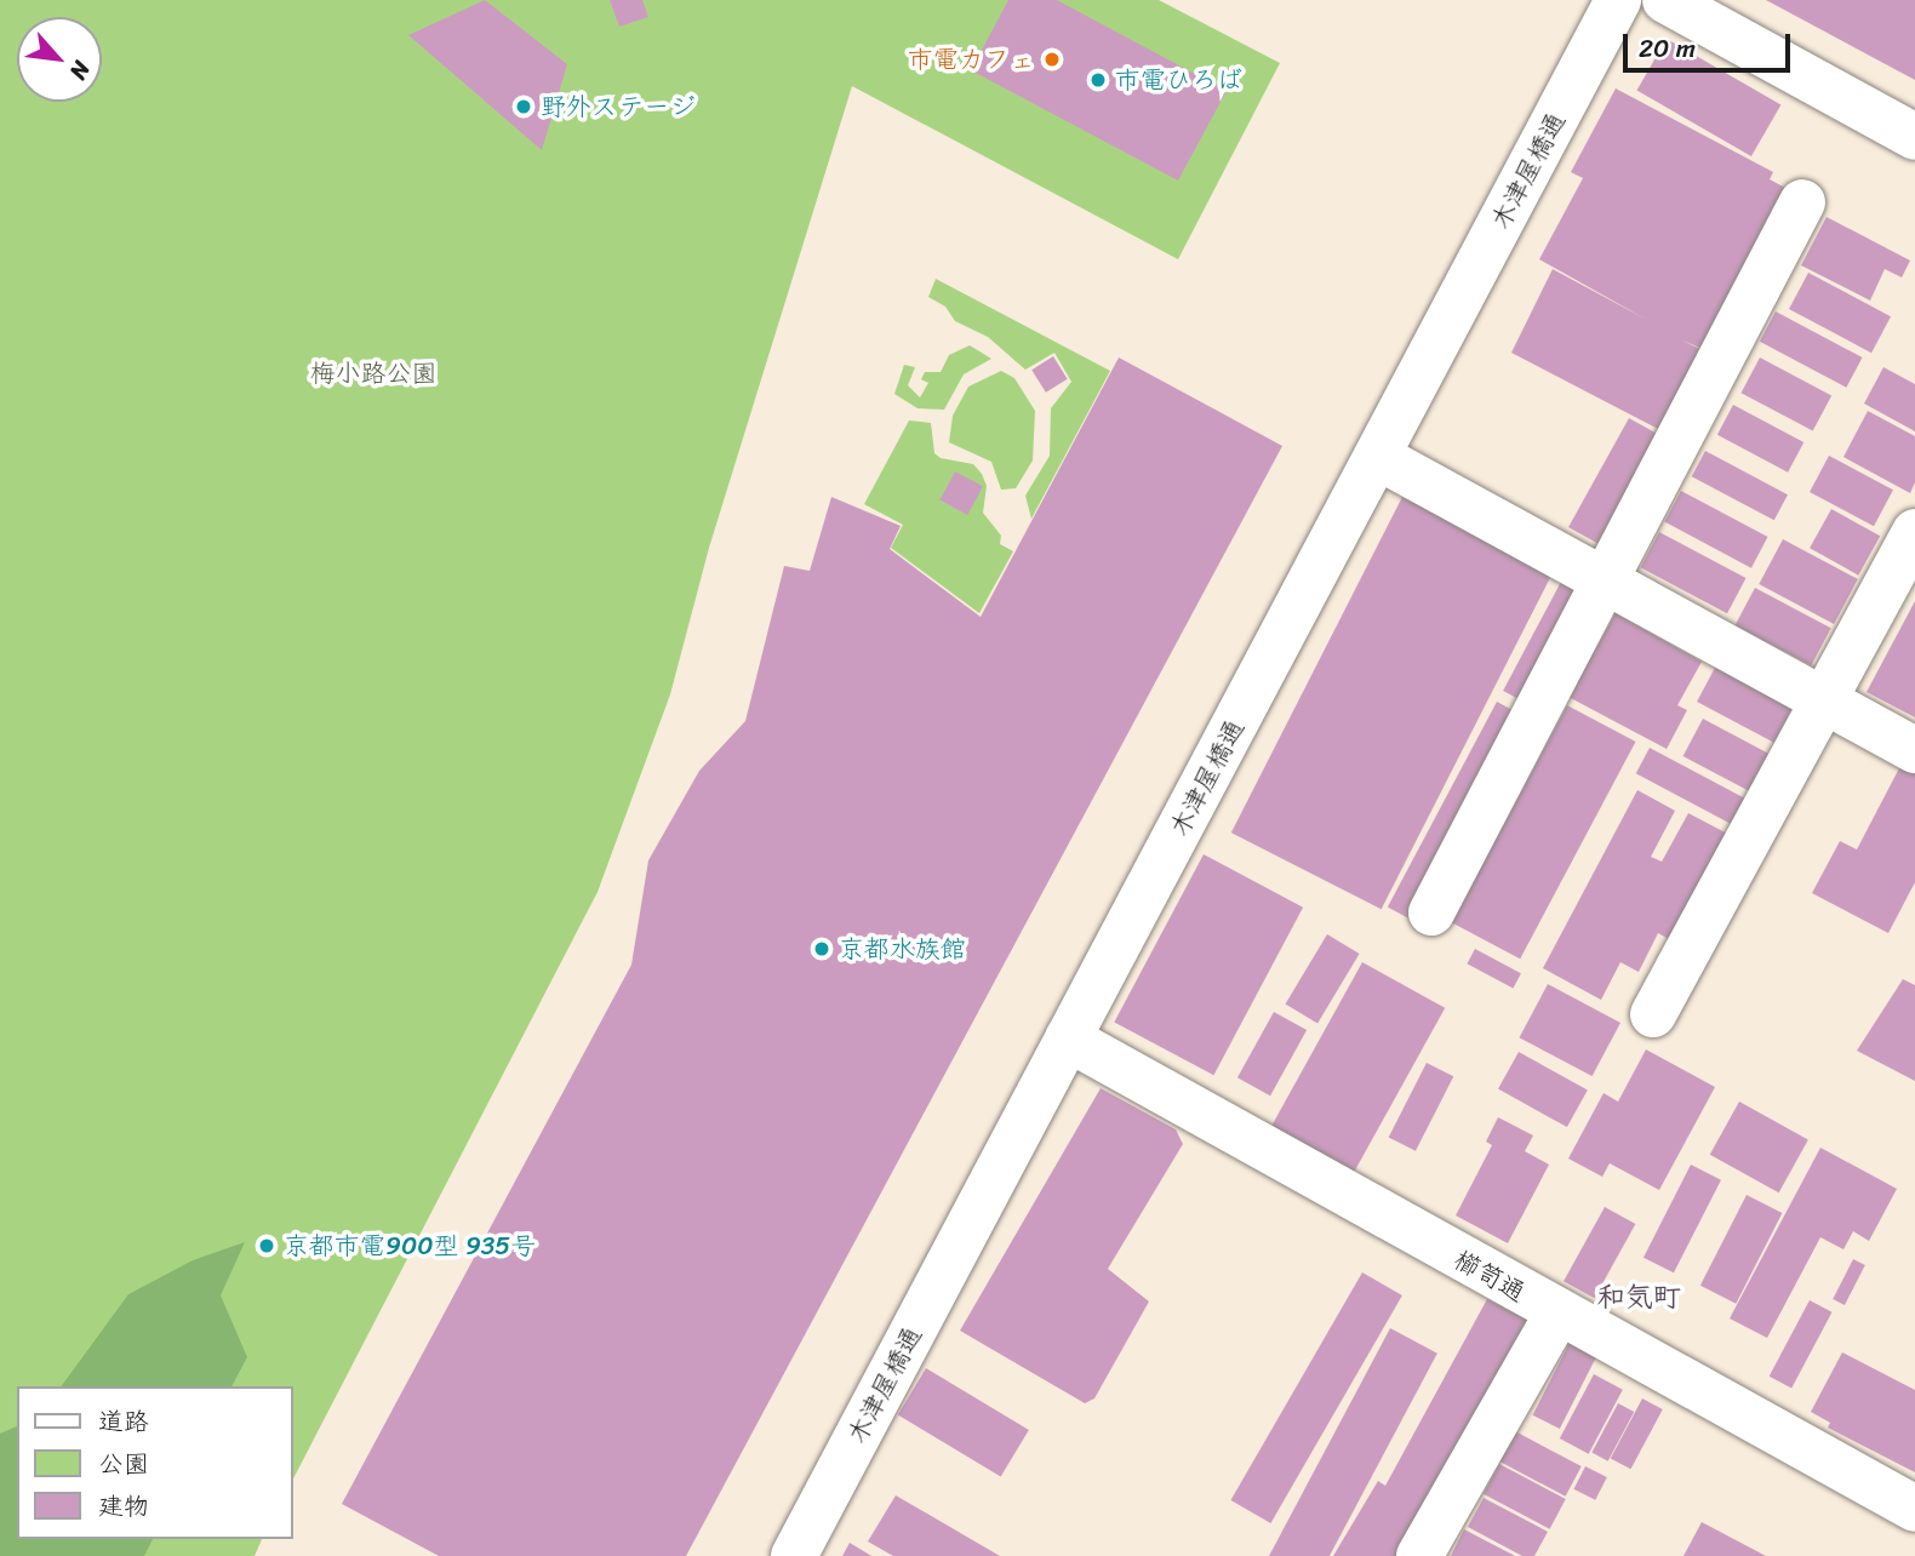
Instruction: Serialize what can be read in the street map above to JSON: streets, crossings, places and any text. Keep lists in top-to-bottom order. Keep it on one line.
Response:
{"streets":{"street":["木津屋橋通","櫛笥通"]},"crossings":[["木津屋橋通","櫛笥通"]],"districts":["和気町"],"parks":["梅小路公園"],"places":["市電カフェ","市電ひろば","野外ステージ","京都水族館","京都市電900型 935号"],"legend":["道路","公園","建物"],"scale_bar":"20 m","north":"bottom right"}
